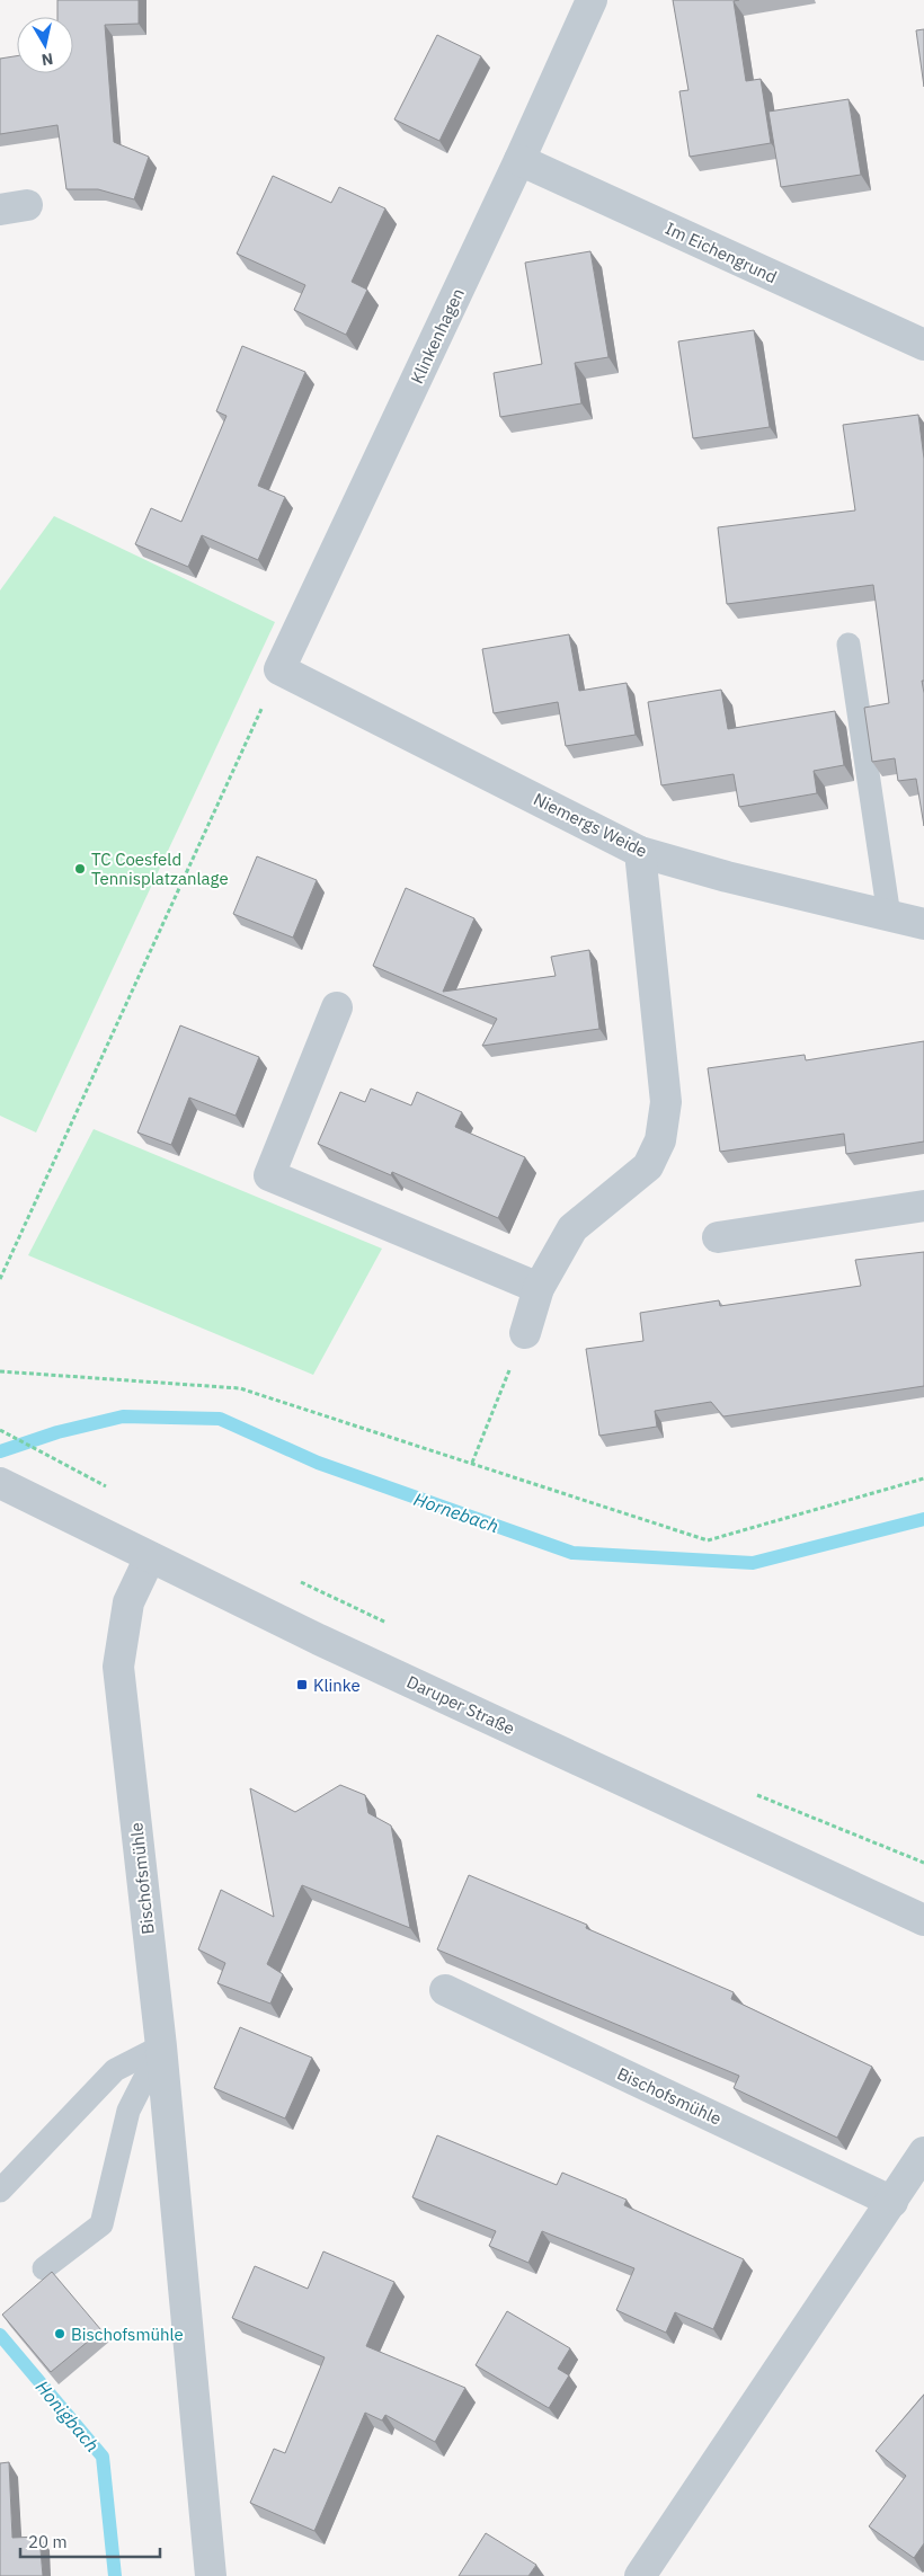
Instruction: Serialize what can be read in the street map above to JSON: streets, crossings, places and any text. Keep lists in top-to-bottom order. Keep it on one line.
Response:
{"streets":{"street":["Im Eichengrund","Klinkenhagen","Niemergs Weide","Daruper Straße","Bischofsmühle"]},"crossings":[["Im Eichengrund","Klinkenhagen"],["Klinkenhagen","Niemergs Weide"],["Daruper Straße","Bischofsmühle"]],"water":["Hornebach","Honigbach"],"places":{"other":["TC Coesfeld Tennisplatzanlage","Bischofsmühle"],"transit":["Klinke"]},"scale_bar":"20 m","north":"bottom"}
